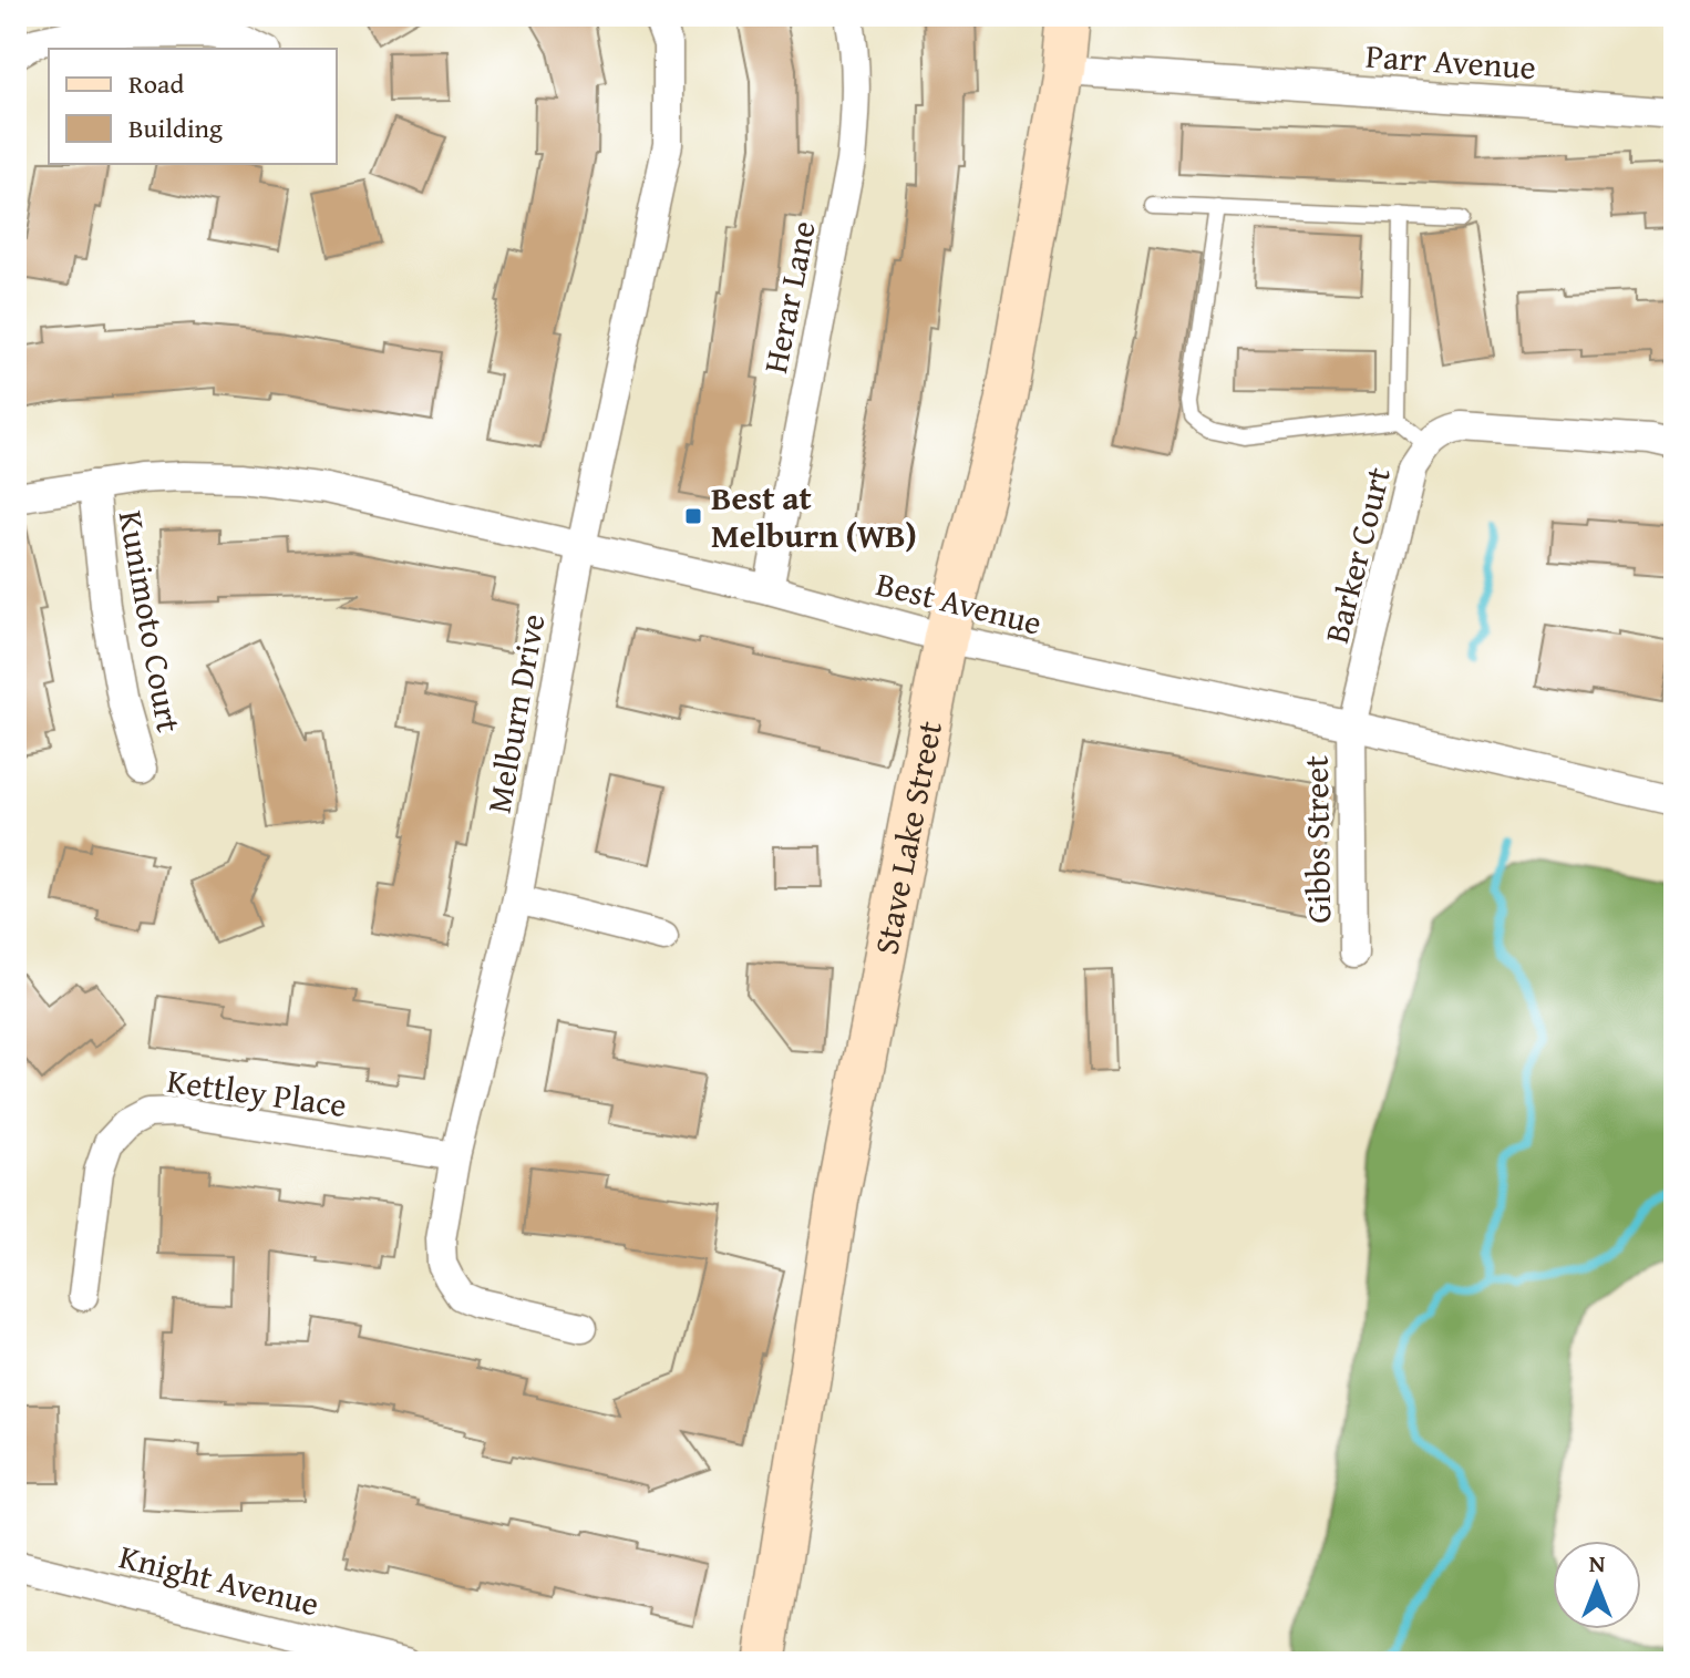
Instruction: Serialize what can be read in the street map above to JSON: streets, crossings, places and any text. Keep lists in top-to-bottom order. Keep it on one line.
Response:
{"streets":{"main road":["Stave Lake Street"],"street":["Parr Avenue","Herar Lane","Barker Court","Best Avenue","Kunimoto Court","Melburn Drive","Gibbs Street","Kettley Place","Knight Avenue"]},"crossings":[["Parr Avenue","Stave Lake Street"],["Herar Lane","Best Avenue"],["Barker Court","Best Avenue"],["Barker Court","Gibbs Street"],["Best Avenue","Kunimoto Court"],["Best Avenue","Melburn Drive"],["Best Avenue","Stave Lake Street"],["Best Avenue","Gibbs Street"],["Melburn Drive","Kettley Place"]],"places":{"transit":["Best at Melburn (WB)"]},"legend":["Road","Building"],"north":"top"}
